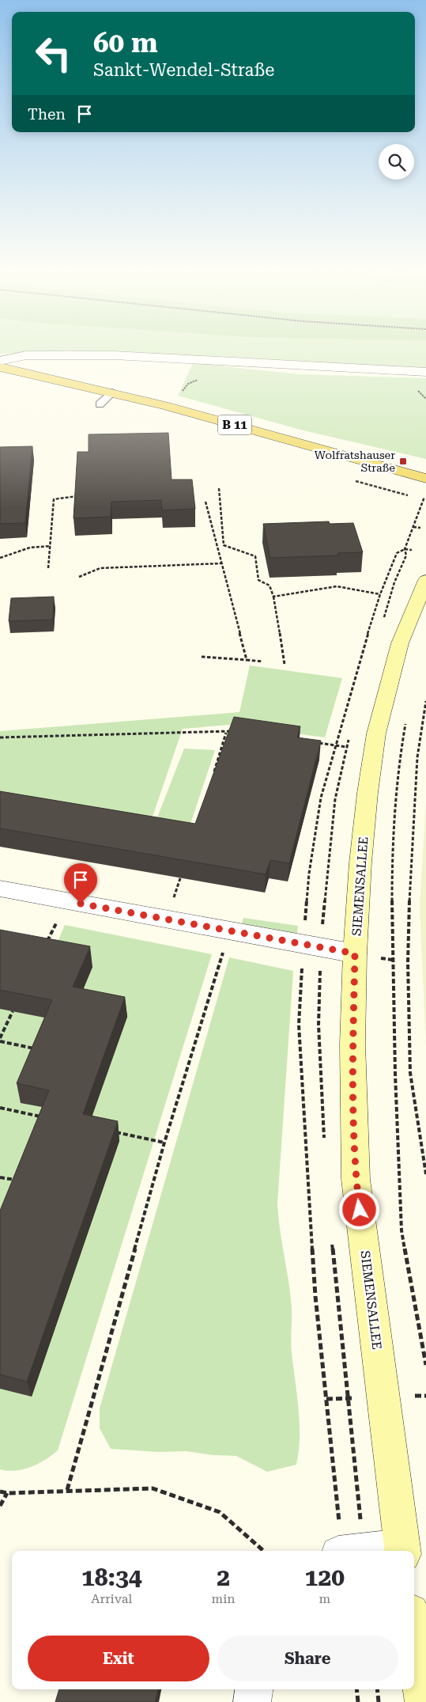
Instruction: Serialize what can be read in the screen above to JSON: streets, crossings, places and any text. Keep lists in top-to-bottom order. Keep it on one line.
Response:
{"streets":{"main road":["B 11","SIEMENSALLEE"]},"places":{"transit":["Wolfratshauser Straße"]},"page":{"turn":["60 m","Sankt-Wendel-Straße"],"then":"Then","eta":["18:34","Arrival","2","min","120","m"],"buttons":["Exit","Share"]}}
